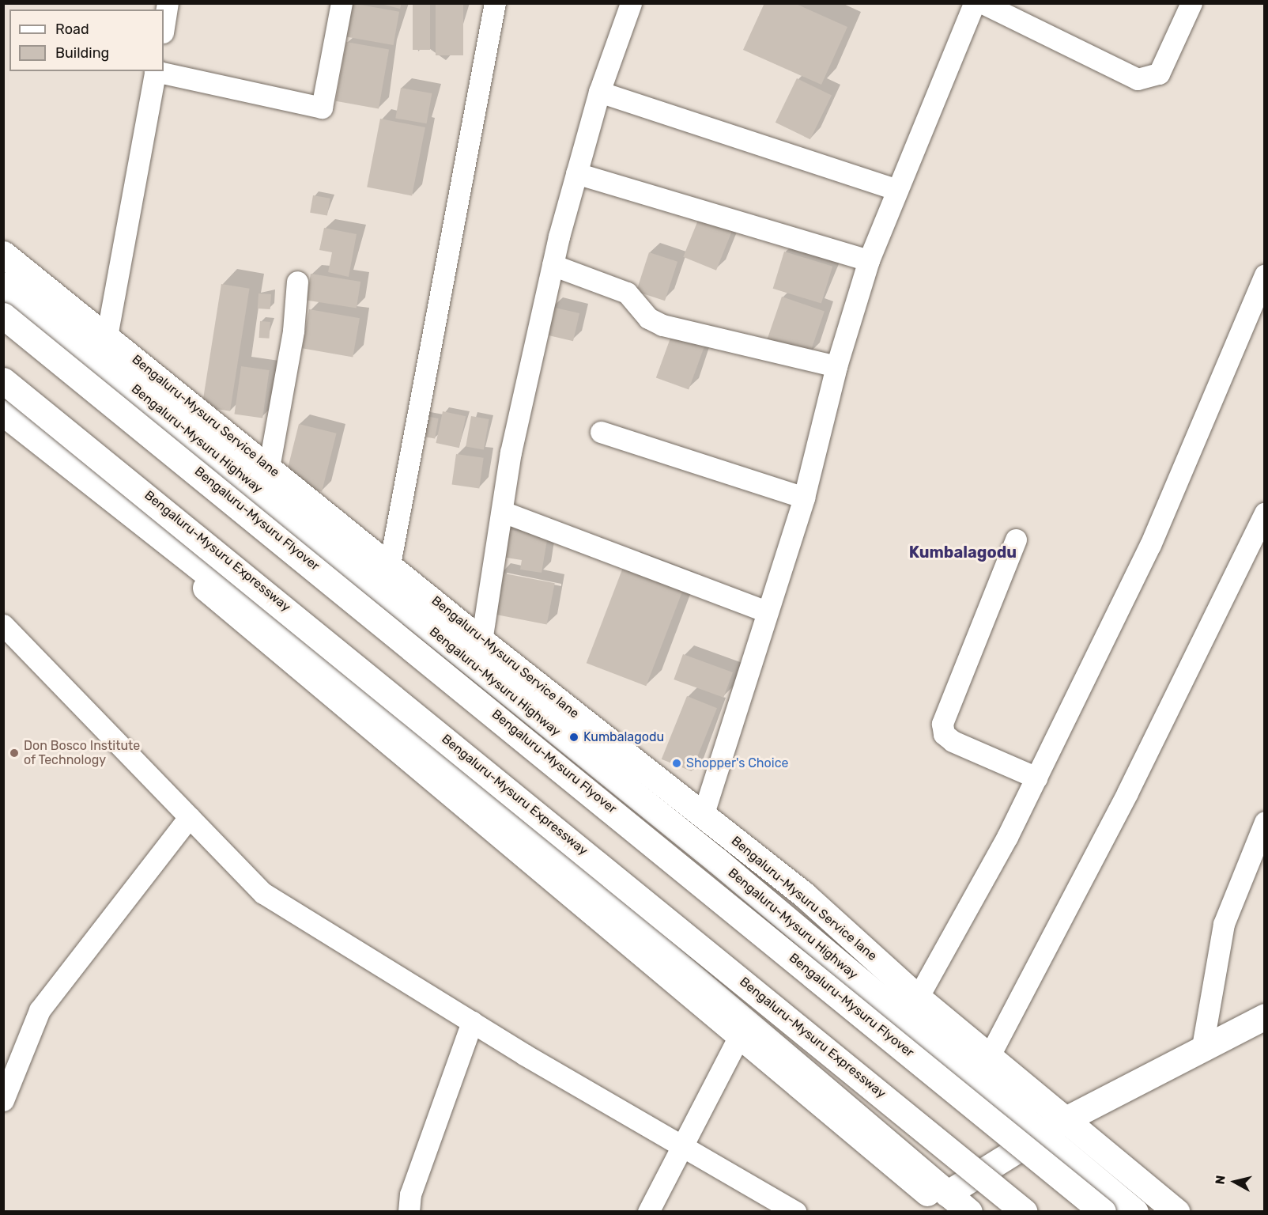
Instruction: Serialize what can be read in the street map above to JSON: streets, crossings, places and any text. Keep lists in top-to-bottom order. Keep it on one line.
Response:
{"streets":{"main road":["Bengaluru-Mysuru Service lane","Bengaluru-Mysuru Highway","Bengaluru-Mysuru Flyover","Bengaluru-Mysuru Expressway"]},"districts":["Kumbalagodu"],"places":["Kumbalagodu","Don Bosco Institute of Technology","Shopper's Choice"],"legend":["Road","Building"],"north":"left"}
